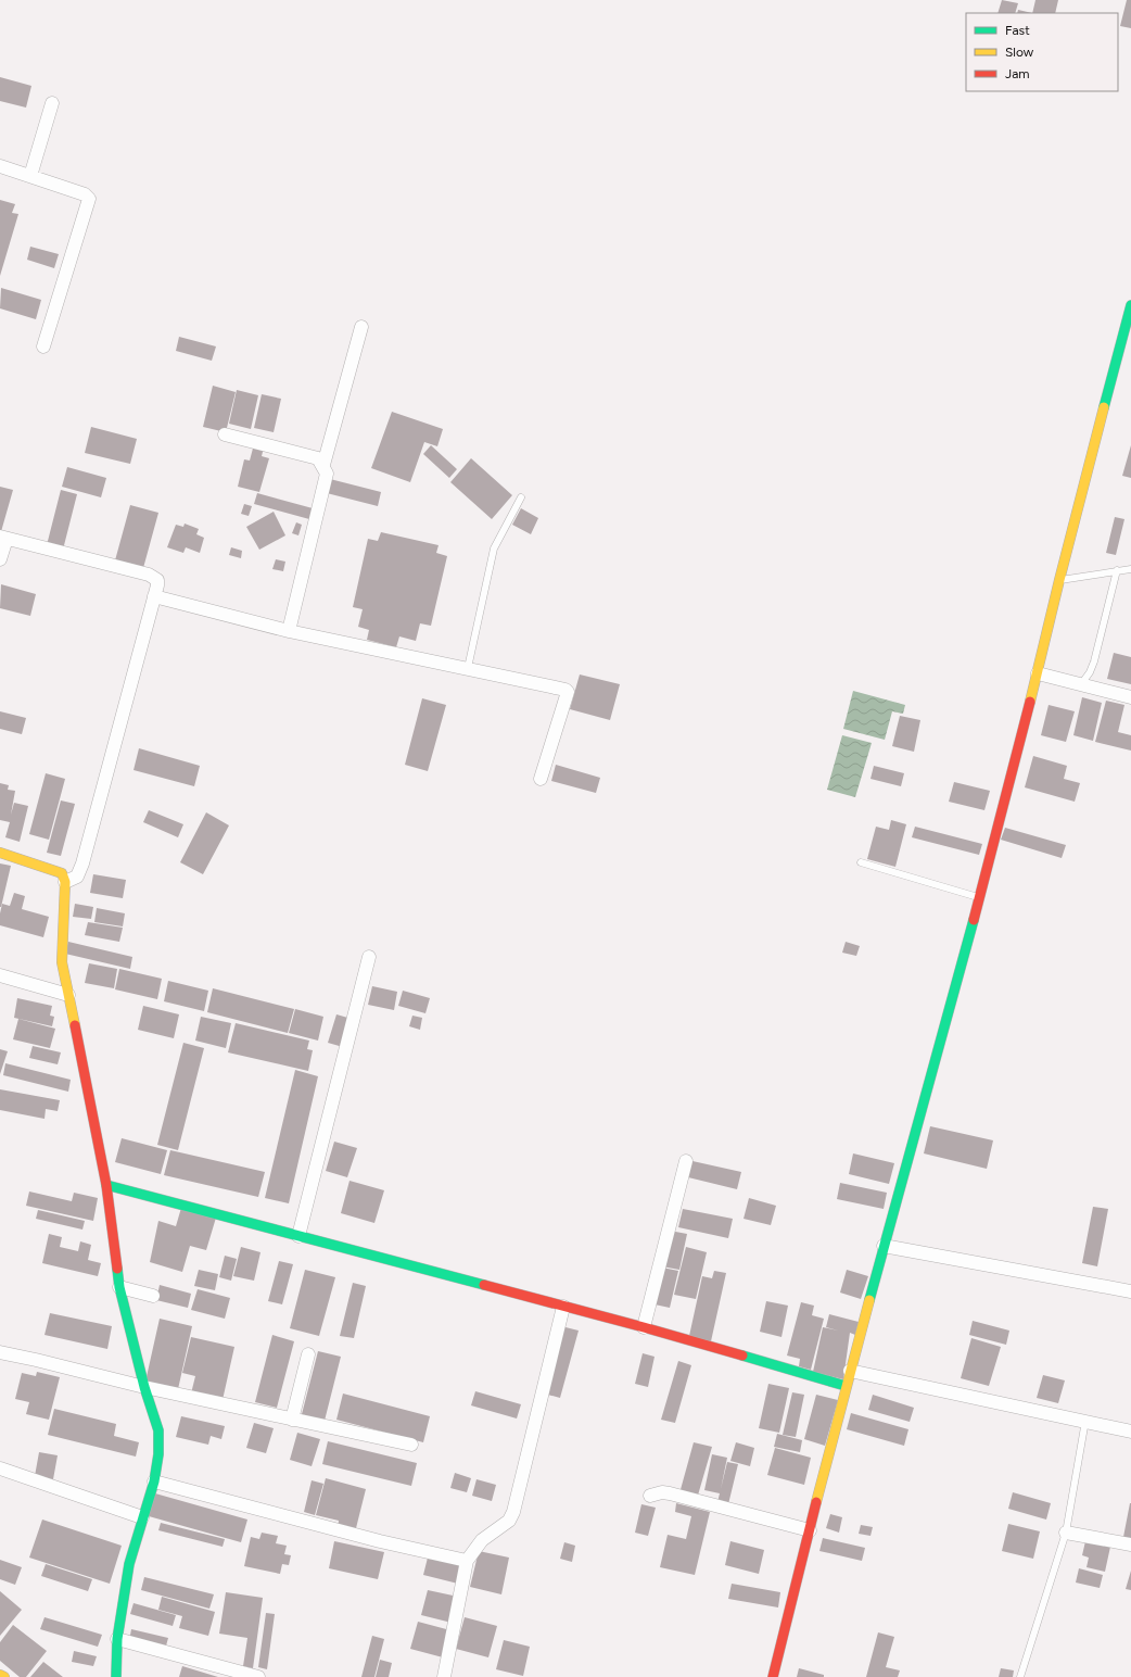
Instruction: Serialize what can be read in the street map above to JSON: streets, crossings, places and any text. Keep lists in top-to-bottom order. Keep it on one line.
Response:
{"legend":["Fast","Slow","Jam"]}
